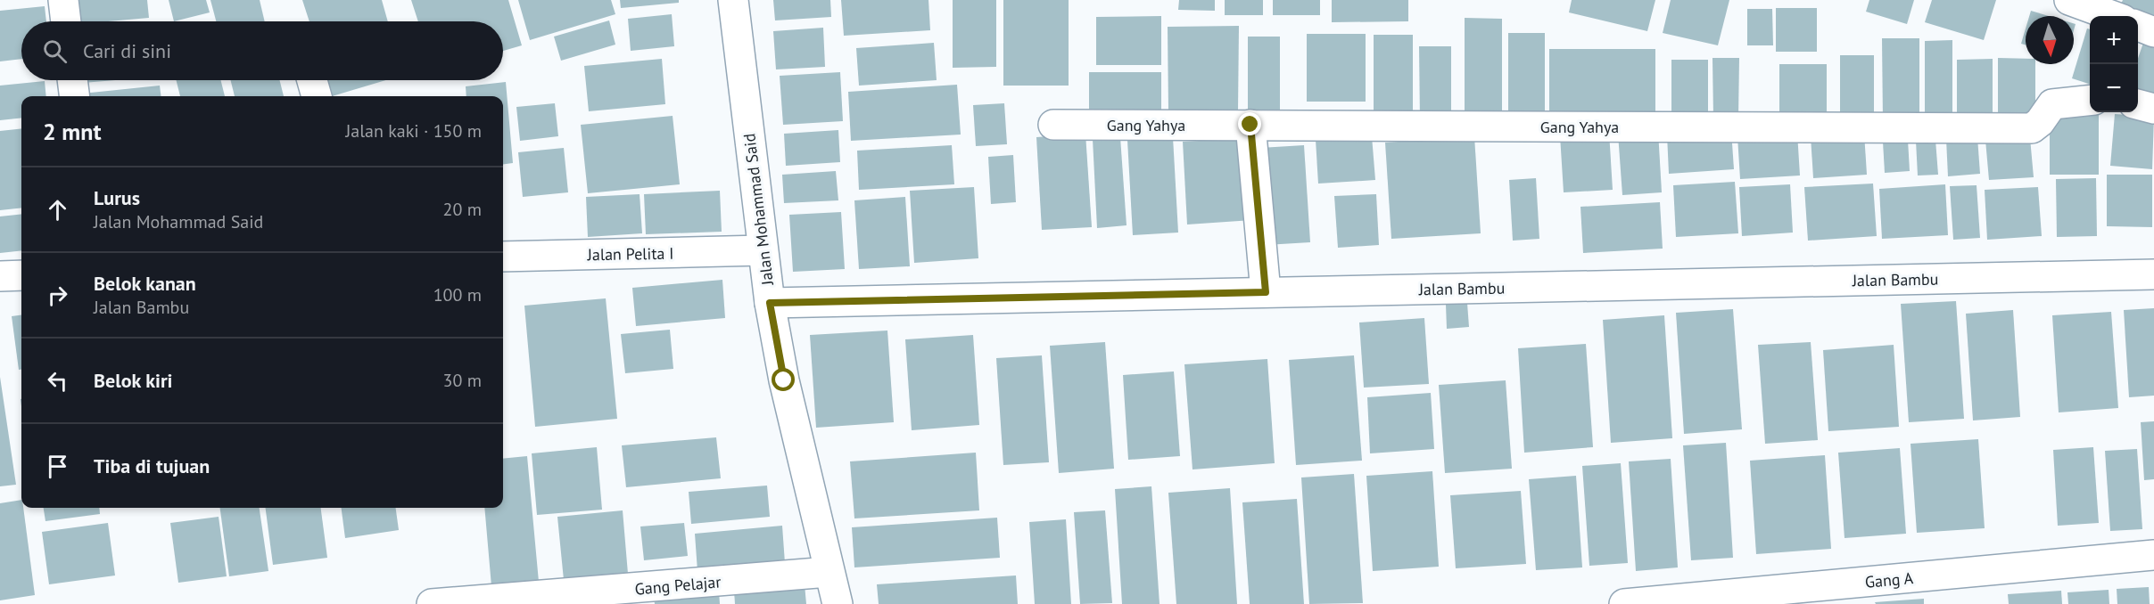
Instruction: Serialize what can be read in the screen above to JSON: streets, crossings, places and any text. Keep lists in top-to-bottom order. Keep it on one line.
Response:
{"streets":{"street":["Gang Yahya","Jalan Mohammad Said","Jalan Pelita I","Jalan Bambu","Gang A","Gang Pelajar"]},"crossings":[["Jalan Mohammad Said","Jalan Pelita I"],["Jalan Mohammad Said","Jalan Bambu"],["Jalan Mohammad Said","Gang Pelajar"]],"north":"bottom","page":{"map_buttons":["+","−"],"search":"Cari di sini","heading":["2 mnt","Jalan kaki · 150 m"],"list":[["Lurus","Jalan Mohammad Said","20 m"],["Belok kanan","Jalan Bambu","100 m"],["Belok kiri","30 m"],"Tiba di tujuan"]}}
